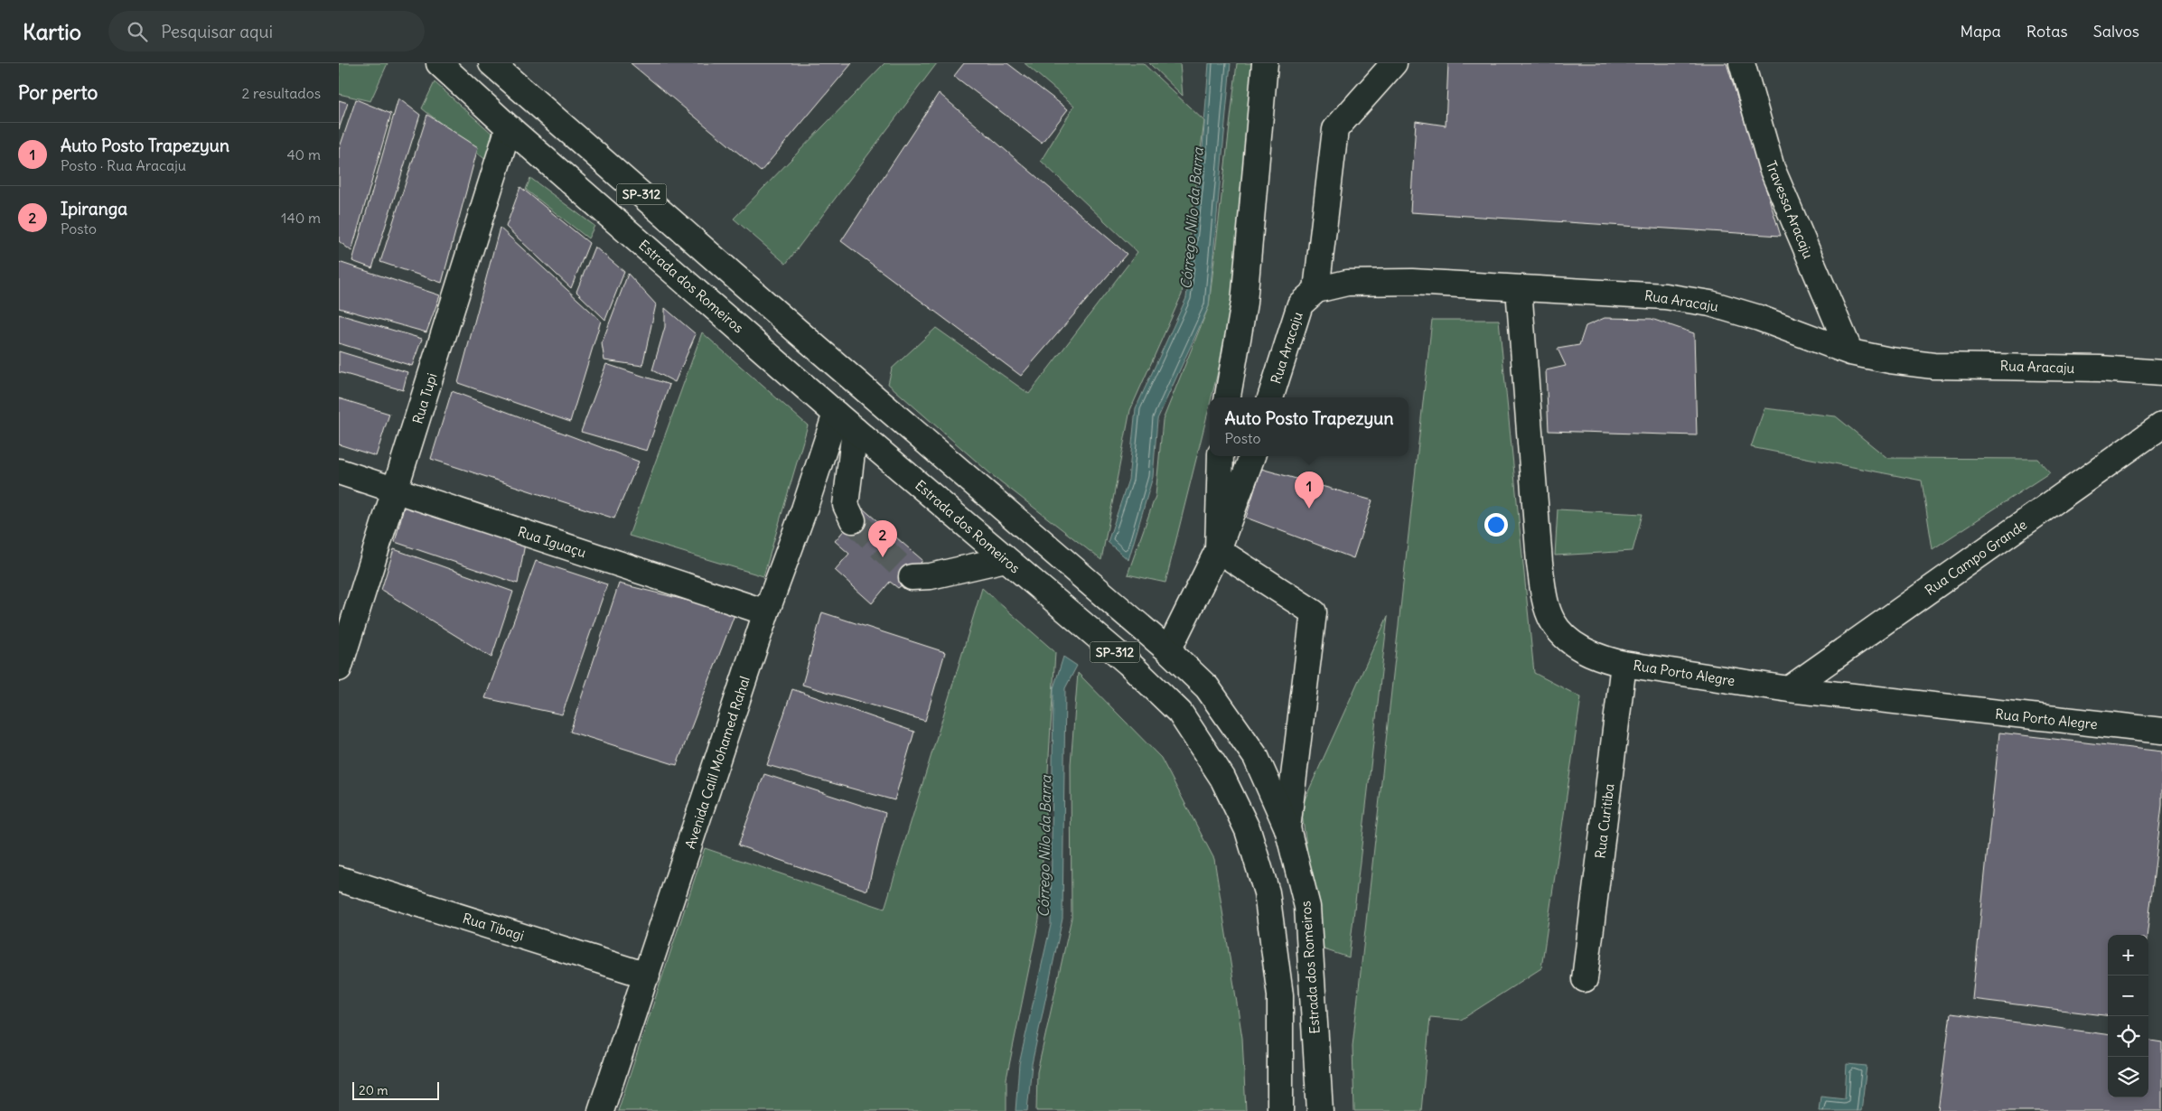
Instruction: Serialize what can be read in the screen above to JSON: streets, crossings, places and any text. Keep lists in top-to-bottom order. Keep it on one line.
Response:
{"streets":{"street":["SP-312","Travessa Aracaju","Estrada dos Romeiros","Rua Aracaju","Rua Tupi","Rua Iguaçu","Rua Campo Grande","Rua Porto Alegre","Avenida Calil Mohamed Rahal","Rua Curitiba","Rua Tibagi"]},"crossings":[["Travessa Aracaju","Rua Aracaju"],["Estrada dos Romeiros","Rua Tupi"],["Estrada dos Romeiros","Avenida Calil Mohamed Rahal"],["Rua Aracaju","Rua Porto Alegre"],["Rua Tupi","Rua Iguaçu"],["Rua Iguaçu","Avenida Calil Mohamed Rahal"],["Rua Campo Grande","Rua Porto Alegre"],["Rua Porto Alegre","Rua Curitiba"],["Avenida Calil Mohamed Rahal","Rua Tibagi"]],"water":["Córrego Nilo da Barra"],"scale_bar":"20 m","page":{"header":"Kartio","search":"Pesquisar aqui","nav":["Mapa","Rotas","Salvos"],"heading":["Por perto","2 resultados"],"list":[{"mark":"1","name":"Auto Posto Trapezyun","note":"Posto · Rua Aracaju","value":"40 m"},{"mark":"2","name":"Ipiranga","note":"Posto","value":"140 m"}],"popup":["Auto Posto Trapezyun","Posto"],"pins":["1","2"],"map_buttons":["+","−"],"scale":"20 m"}}
